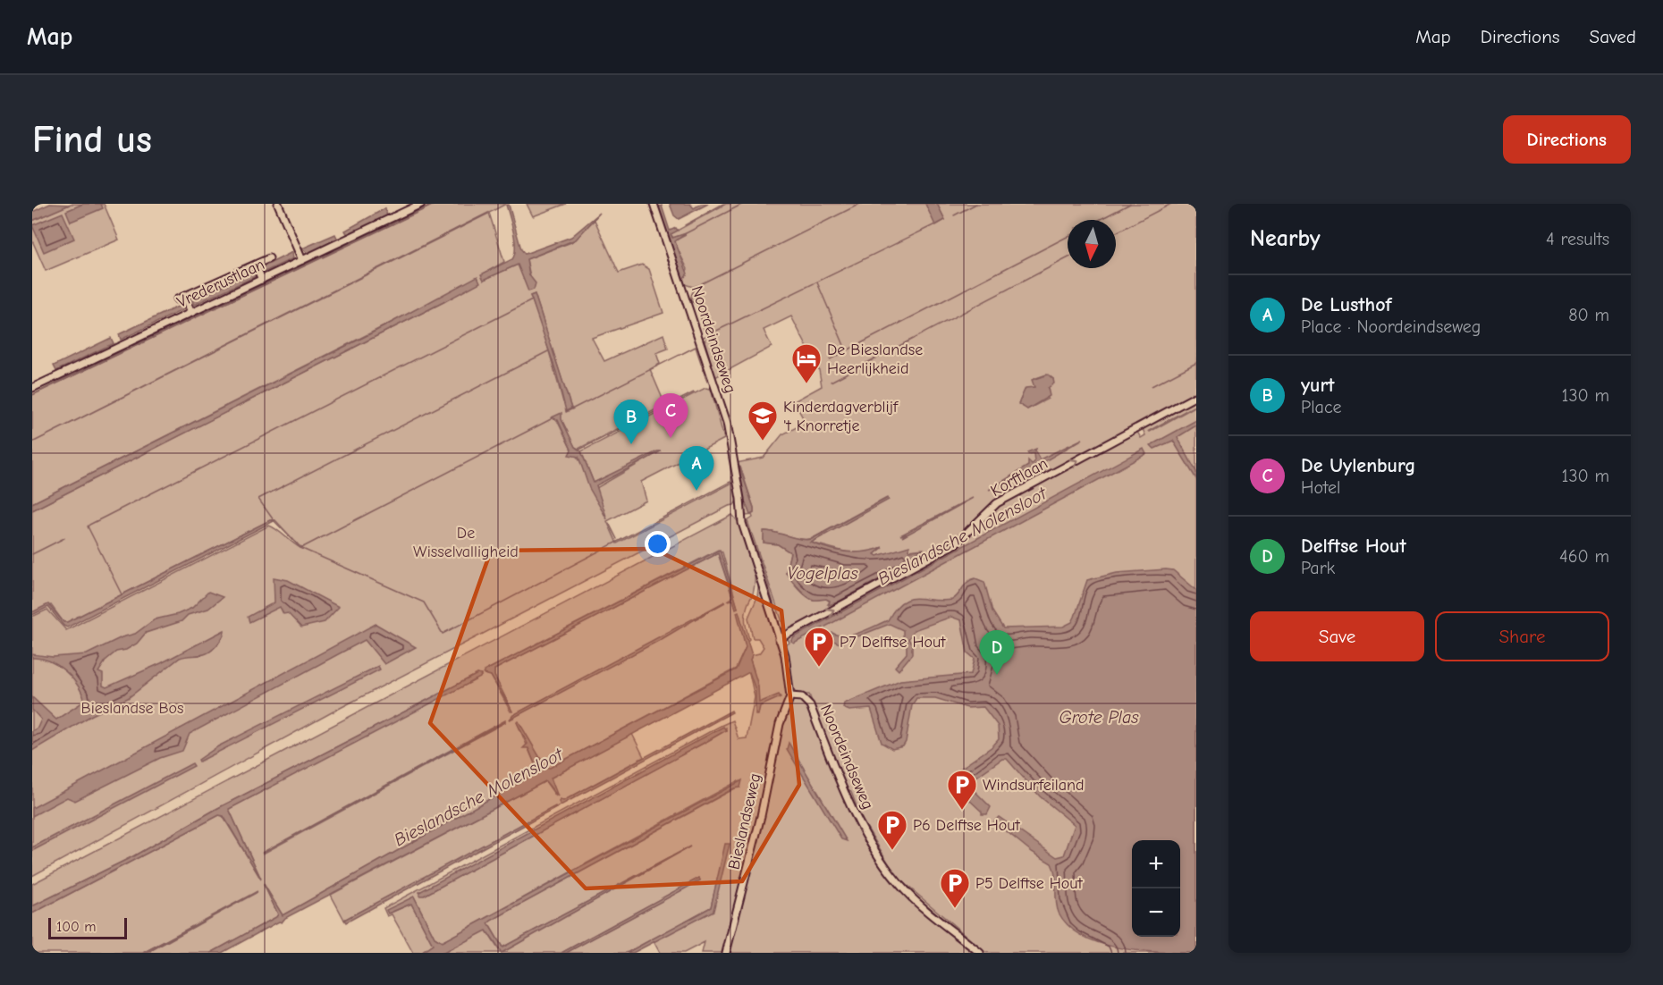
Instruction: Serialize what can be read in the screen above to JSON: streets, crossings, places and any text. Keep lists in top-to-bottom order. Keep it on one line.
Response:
{"streets":{"street":["Vrederustlaan","Noordeindseweg","Korftlaan","Bieslandseweg"]},"crossings":[["Noordeindseweg","Korftlaan"],["Noordeindseweg","Bieslandseweg"]],"one_way":["Korftlaan"],"water":["Bieslandsche Molensloot","Vogelplas","Grote Plas"],"parks":["De Wisselvalligheid","Bieslandse Bos"],"places":{"hotel":["De Bieslandse Heerlijkheid"],"school or university":["Kinderdagverblijf 't Knorretje"],"parking":["P7 Delftse Hout","Windsurfeiland","P6 Delftse Hout","P5 Delftse Hout"]},"scale_bar":"100 m","north":"bottom","page":{"header":"Map","nav":["Map","Directions","Saved"],"buttons":["Directions",["Save","Share"]],"title":"Find us","heading":["Nearby","4 results"],"list":[{"mark":"A","name":"De Lusthof","note":"Place · Noordeindseweg","value":"80 m"},{"mark":"B","name":"yurt","note":"Place","value":"130 m"},{"mark":"C","name":"De Uylenburg","note":"Hotel","value":"130 m"},{"mark":"D","name":"Delftse Hout","note":"Park","value":"460 m"}],"pins":["C","B","A","D"],"map_buttons":["+","−"],"scale":"100 m"}}
